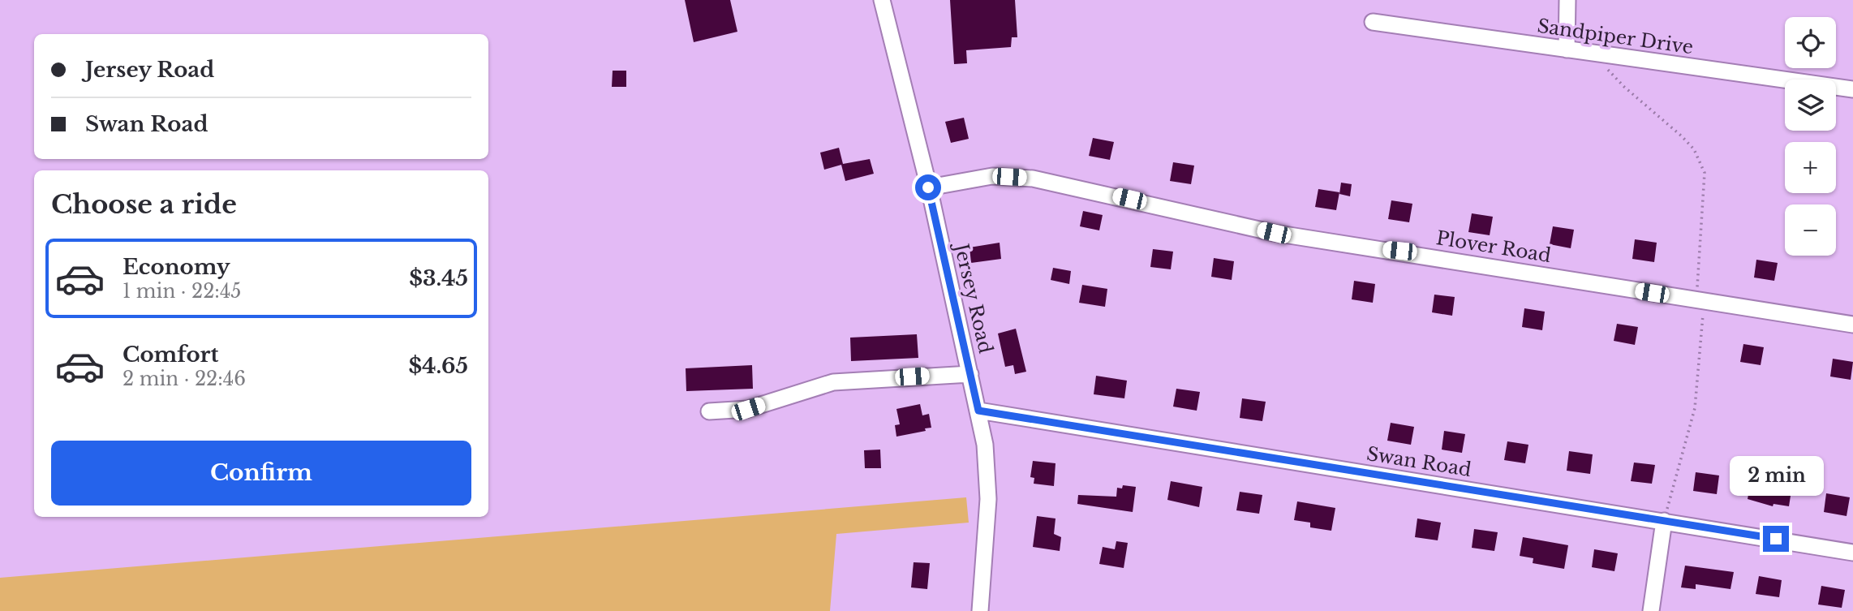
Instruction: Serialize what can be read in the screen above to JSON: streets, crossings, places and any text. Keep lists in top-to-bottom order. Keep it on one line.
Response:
{"streets":{"street":["Sandpiper Drive","Plover Road","Jersey Road","Swan Road"]},"crossings":[["Plover Road","Jersey Road"],["Jersey Road","Swan Road"]],"page":{"map_buttons":["+","−"],"banner":["Jersey Road","Swan Road"],"heading":"Choose a ride","list":[{"name":"Economy","note":"1 min · 22:45","value":"$3.45"},{"name":"Comfort","note":"2 min · 22:46","value":"$4.65"}],"buttons":"Confirm","bubble":"2 min"}}
